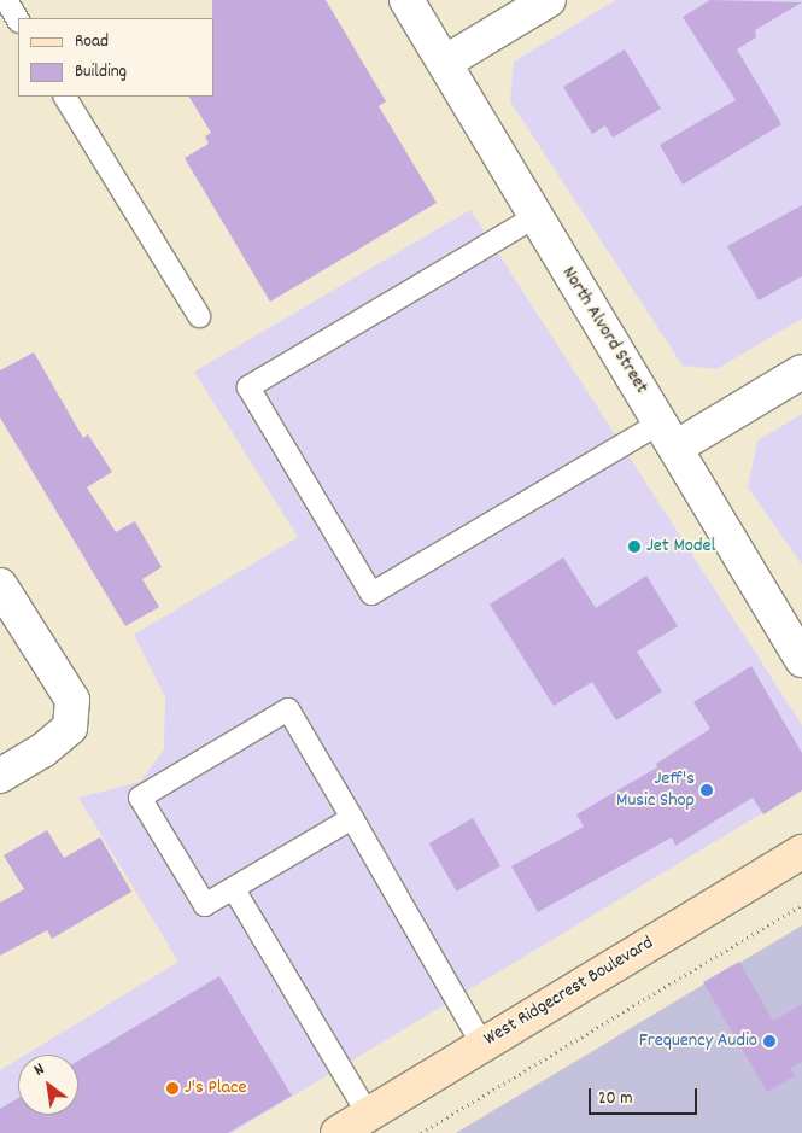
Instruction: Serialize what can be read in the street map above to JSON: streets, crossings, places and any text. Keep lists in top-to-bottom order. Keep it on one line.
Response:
{"streets":{"main road":["West Ridgecrest Boulevard"],"street":["North Alvord Street"]},"places":["Jet Model","Jeff's Music Shop","Frequency Audio","J's Place"],"legend":["Road","Building"],"scale_bar":"20 m","north":"top left"}
